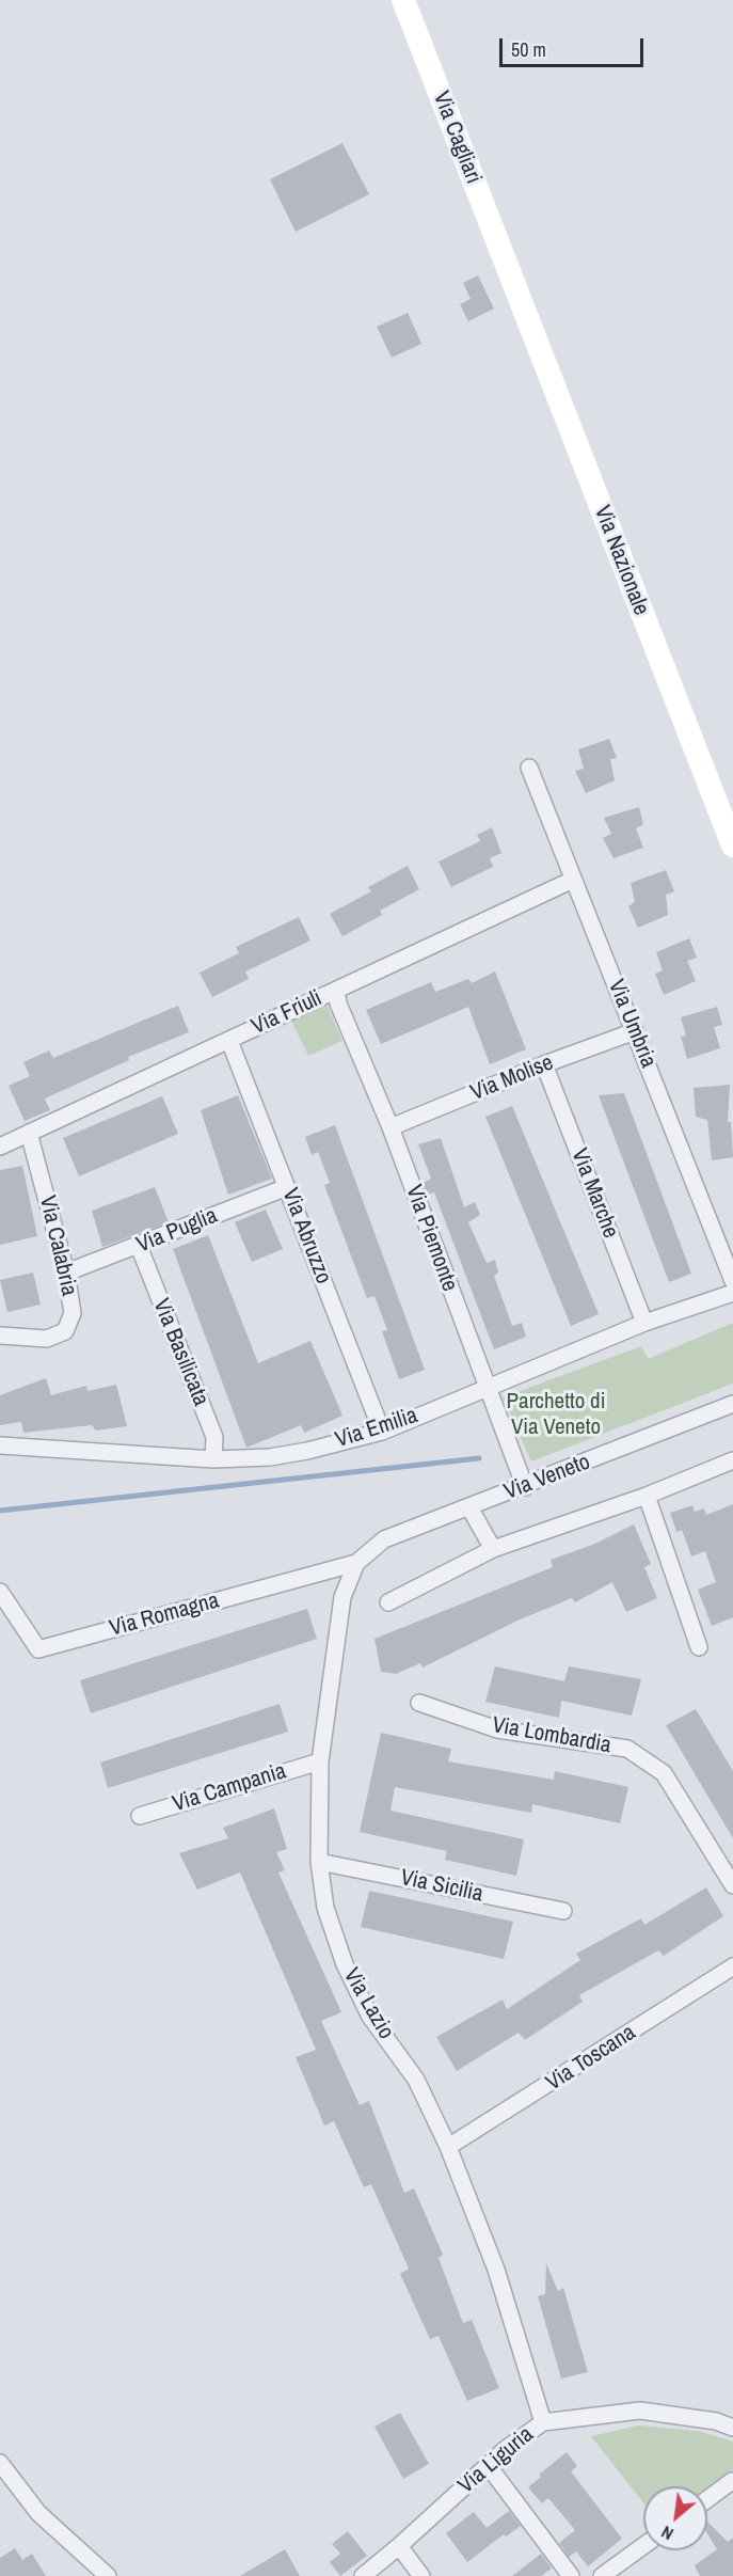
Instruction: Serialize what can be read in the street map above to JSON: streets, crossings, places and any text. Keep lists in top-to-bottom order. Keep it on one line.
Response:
{"streets":{"main road":["Via Cagliari","Via Nazionale"],"street":["Via Friuli","Via Umbria","Via Molise","Via Marche","Via Puglia","Via Abruzzo","Via Piemonte","Via Calabria","Via Basilicata","Via Emilia","Via Veneto","Via Romagna","Via Lombardia","Via Campania","Via Sicilia","Via Lazio","Via Toscana","Via Liguria"]},"crossings":[["Via Cagliari","Via Nazionale"],["Via Friuli","Via Umbria"],["Via Friuli","Via Abruzzo"],["Via Friuli","Via Piemonte"],["Via Friuli","Via Calabria"],["Via Umbria","Via Molise"],["Via Molise","Via Marche"],["Via Molise","Via Piemonte"],["Via Marche","Via Emilia"],["Via Puglia","Via Abruzzo"],["Via Puglia","Via Calabria"],["Via Puglia","Via Basilicata"],["Via Abruzzo","Via Emilia"],["Via Piemonte","Via Emilia"],["Via Piemonte","Via Veneto"],["Via Basilicata","Via Emilia"],["Via Veneto","Via Romagna"],["Via Veneto","Via Lazio"],["Via Romagna","Via Lazio"],["Via Campania","Via Lazio"],["Via Sicilia","Via Lazio"],["Via Lazio","Via Toscana"],["Via Lazio","Via Liguria"]],"parks":["Parchetto di Via Veneto"],"scale_bar":"50 m","north":"bottom left"}
